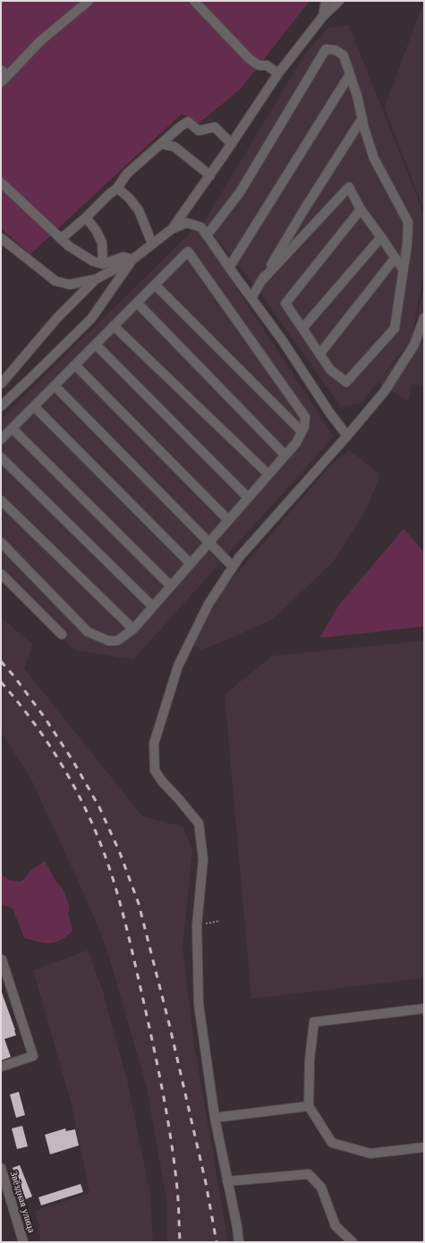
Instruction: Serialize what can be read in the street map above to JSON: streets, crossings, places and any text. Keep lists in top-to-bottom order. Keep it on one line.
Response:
{"streets":{"street":["Звёздная улица"]}}
